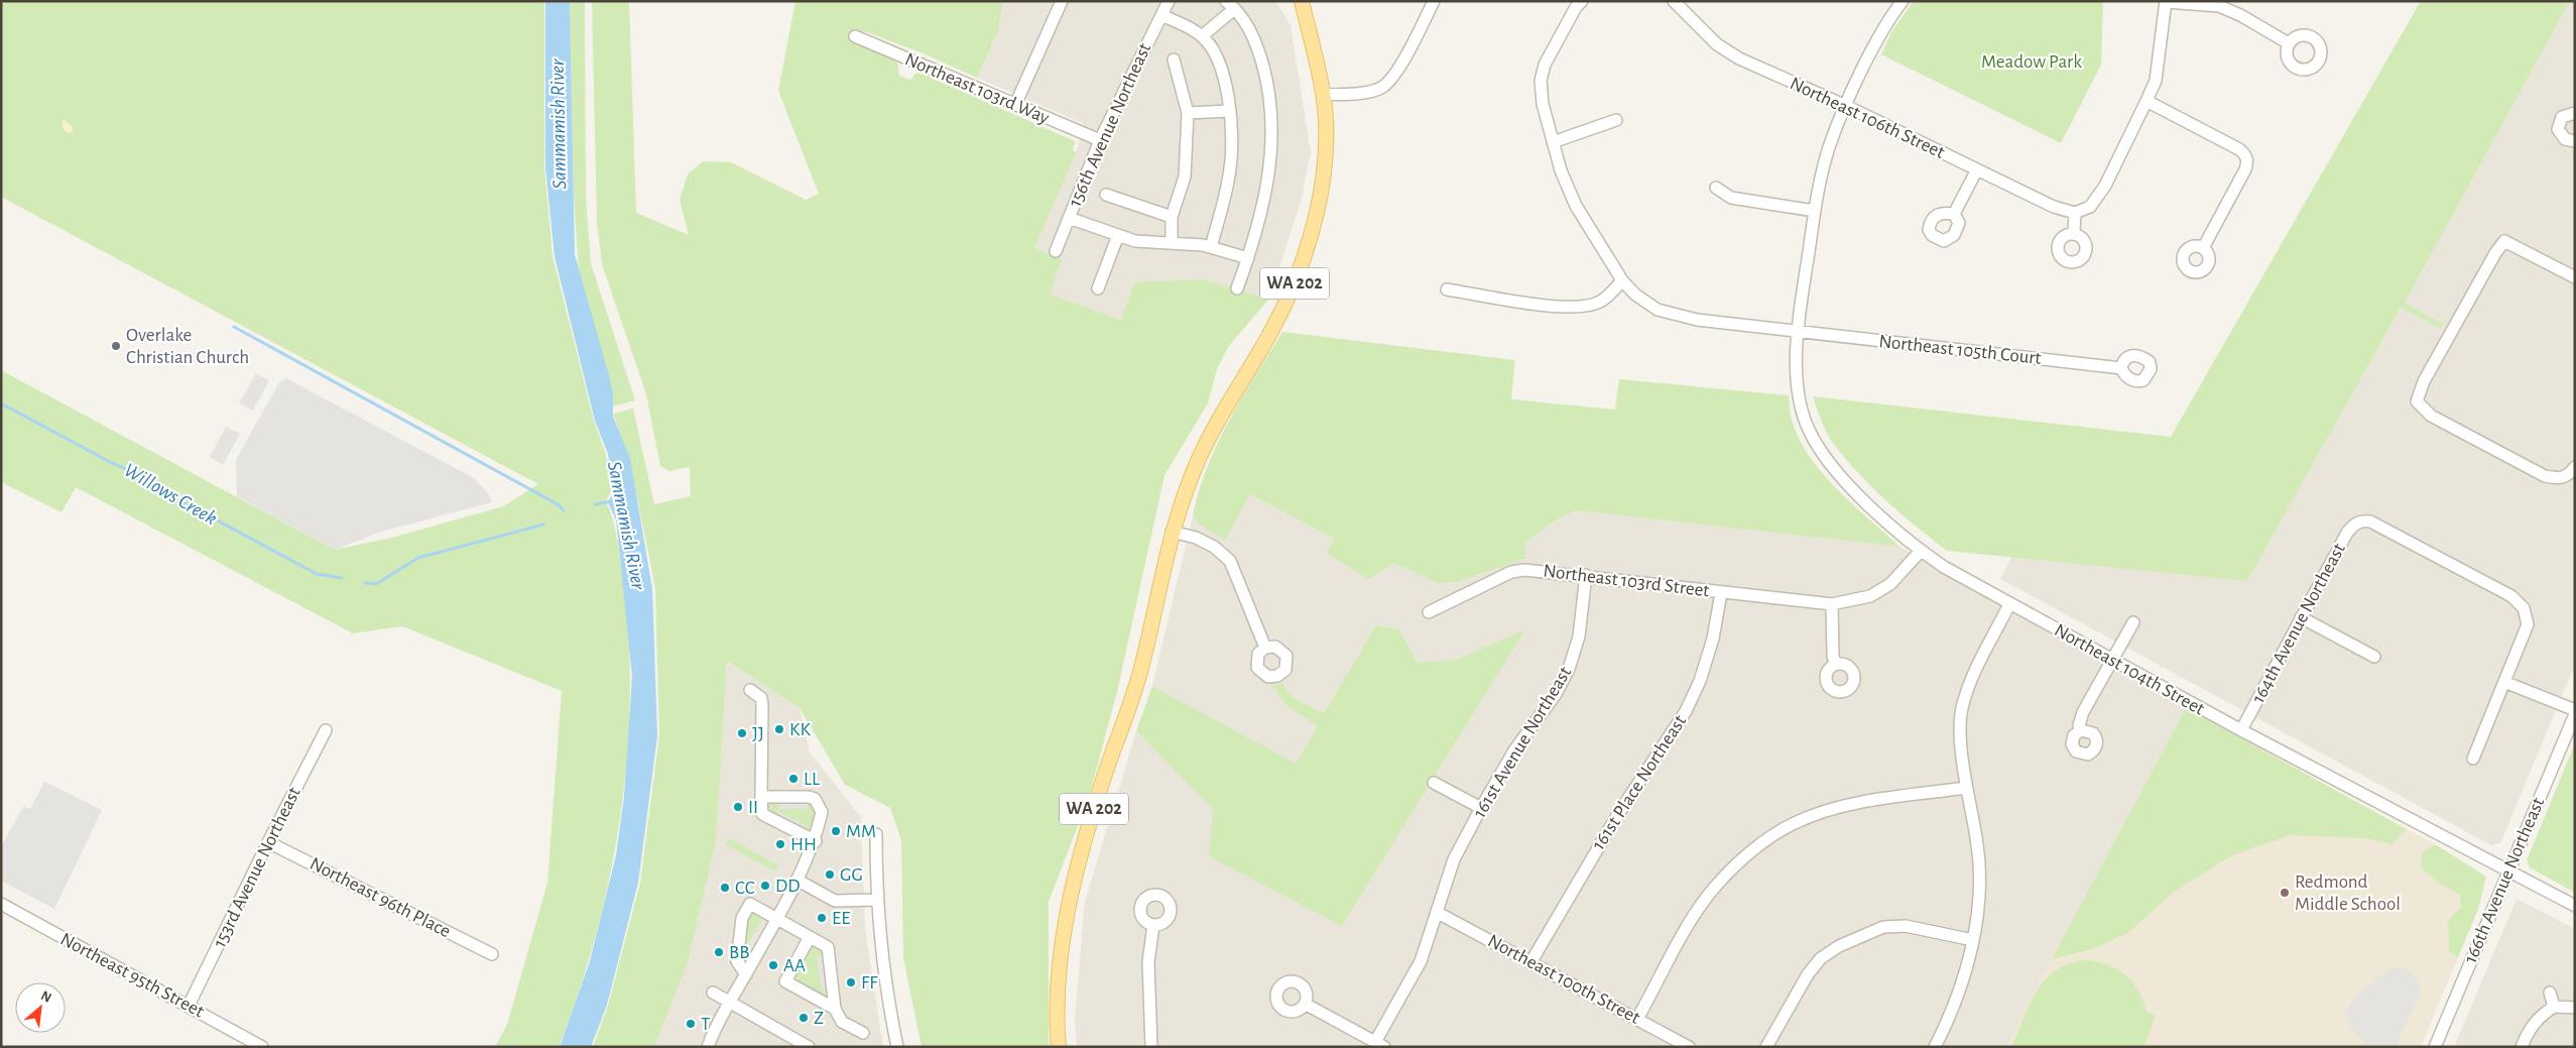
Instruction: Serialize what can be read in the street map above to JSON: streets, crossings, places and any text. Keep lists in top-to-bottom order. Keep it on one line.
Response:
{"streets":{"main road":["WA 202"],"street":["Northeast 103rd Way","Northeast 106th Street","156th Avenue Northeast","Northeast 105th Court","Northeast 103rd Street","164th Avenue Northeast","Northeast 104th Street","161st Avenue Northeast","161st Place Northeast","153rd Avenue Northeast","166th Avenue Northeast","Northeast 96th Place","Northeast 95th Street","Northeast 100th Street"]},"crossings":[["Northeast 103rd Way","156th Avenue Northeast"],["Northeast 106th Street","Northeast 104th Street"],["Northeast 105th Court","Northeast 104th Street"],["Northeast 103rd Street","Northeast 104th Street"],["Northeast 103rd Street","161st Avenue Northeast"],["Northeast 103rd Street","161st Place Northeast"],["164th Avenue Northeast","Northeast 104th Street"],["Northeast 104th Street","166th Avenue Northeast"],["161st Avenue Northeast","Northeast 100th Street"],["161st Place Northeast","Northeast 100th Street"],["153rd Avenue Northeast","Northeast 96th Place"],["153rd Avenue Northeast","Northeast 95th Street"]],"water":["Sammamish River","Willows Creek"],"parks":["Meadow Park"],"places":["Overlake Christian Church","KK","JJ","LL","II","MM","HH","GG","DD","CC","Redmond Middle School","EE","BB","AA","FF","Z","T"],"north":"top right"}
